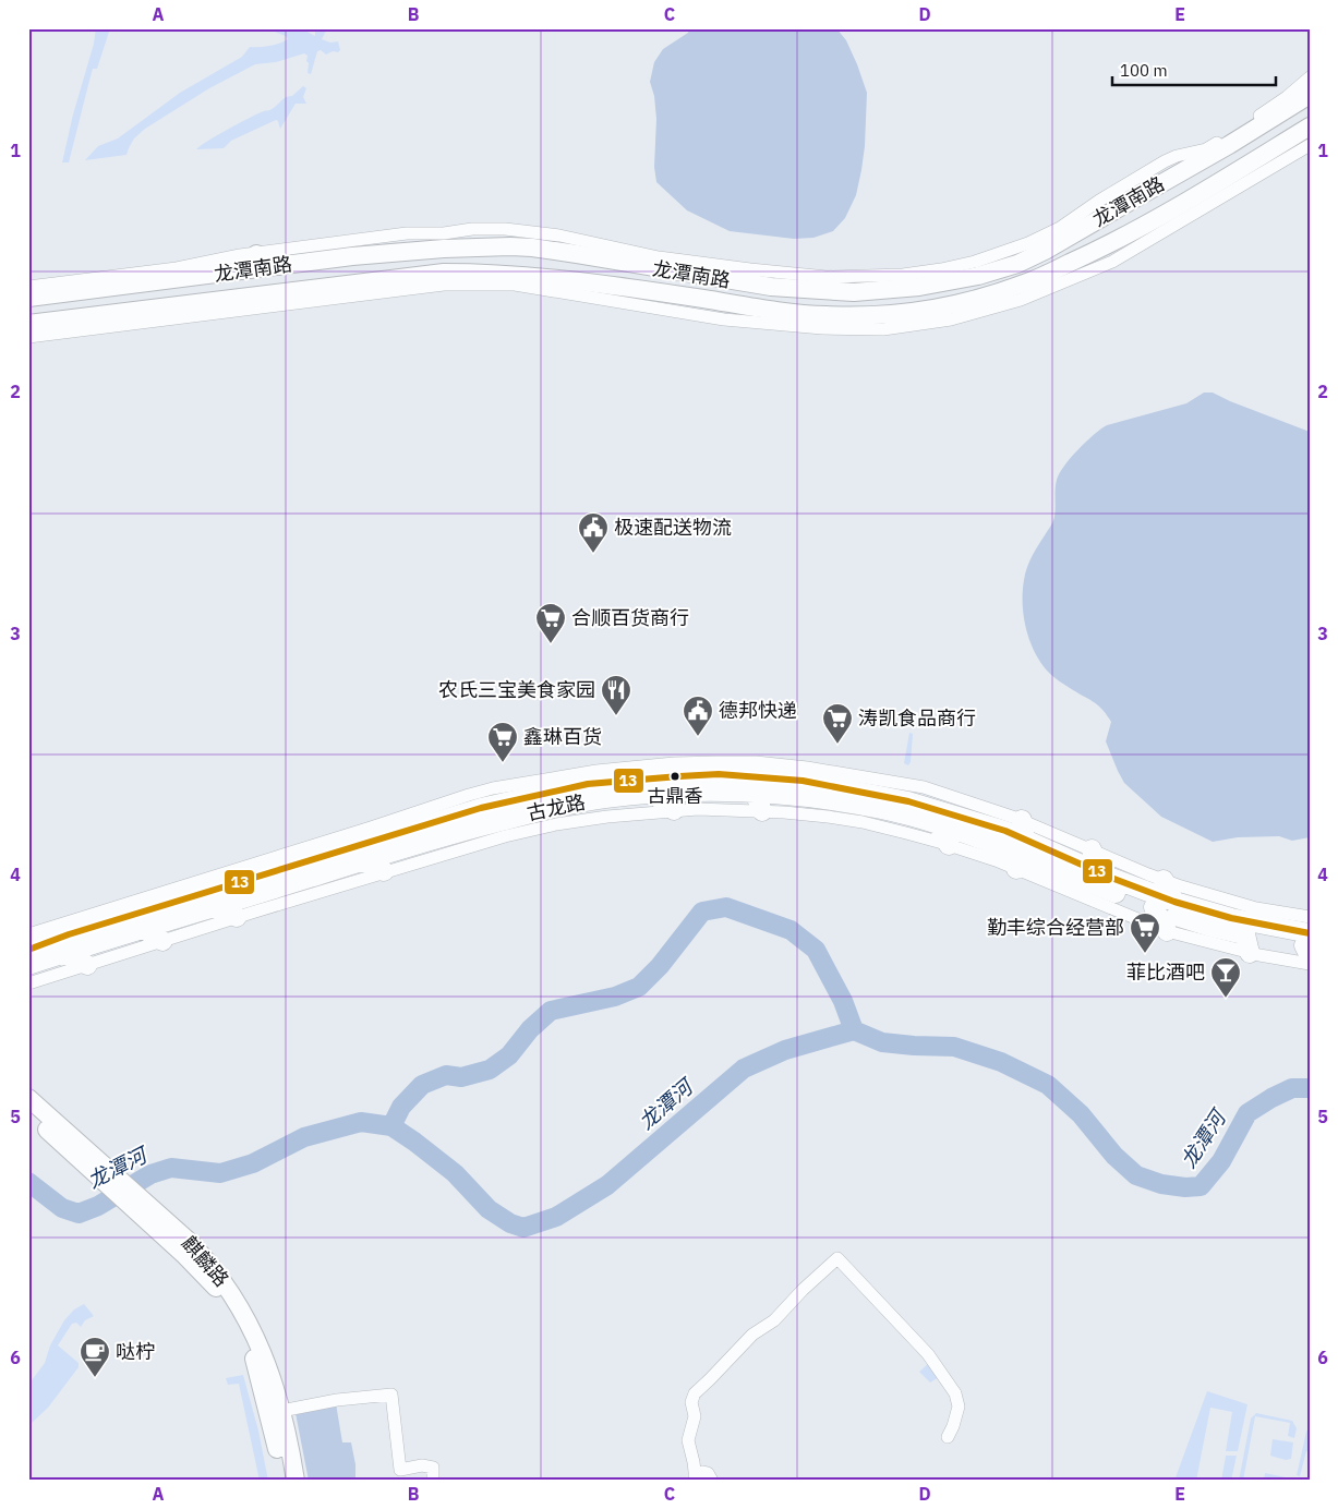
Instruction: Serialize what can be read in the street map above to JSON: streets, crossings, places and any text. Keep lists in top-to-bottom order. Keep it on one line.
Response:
{"streets":{"main road":["龙潭南路","古龙路","麒麟路"]},"water":["龙潭河"],"places":{"public building":["极速配送物流","德邦快递"],"supermarket":["合顺百货商行","涛凯食品商行","鑫琳百货","勤丰综合经营部"],"restaurant":["农氏三宝美食家园"],"other":["古鼎香"],"bar":["菲比酒吧"],"cafe":["哒柠"]},"lines":["transit line 13"],"scale_bar":"100 m","grid":{"columns":["A","B","C","D","E"],"rows":["1","2","3","4","5","6"]}}
